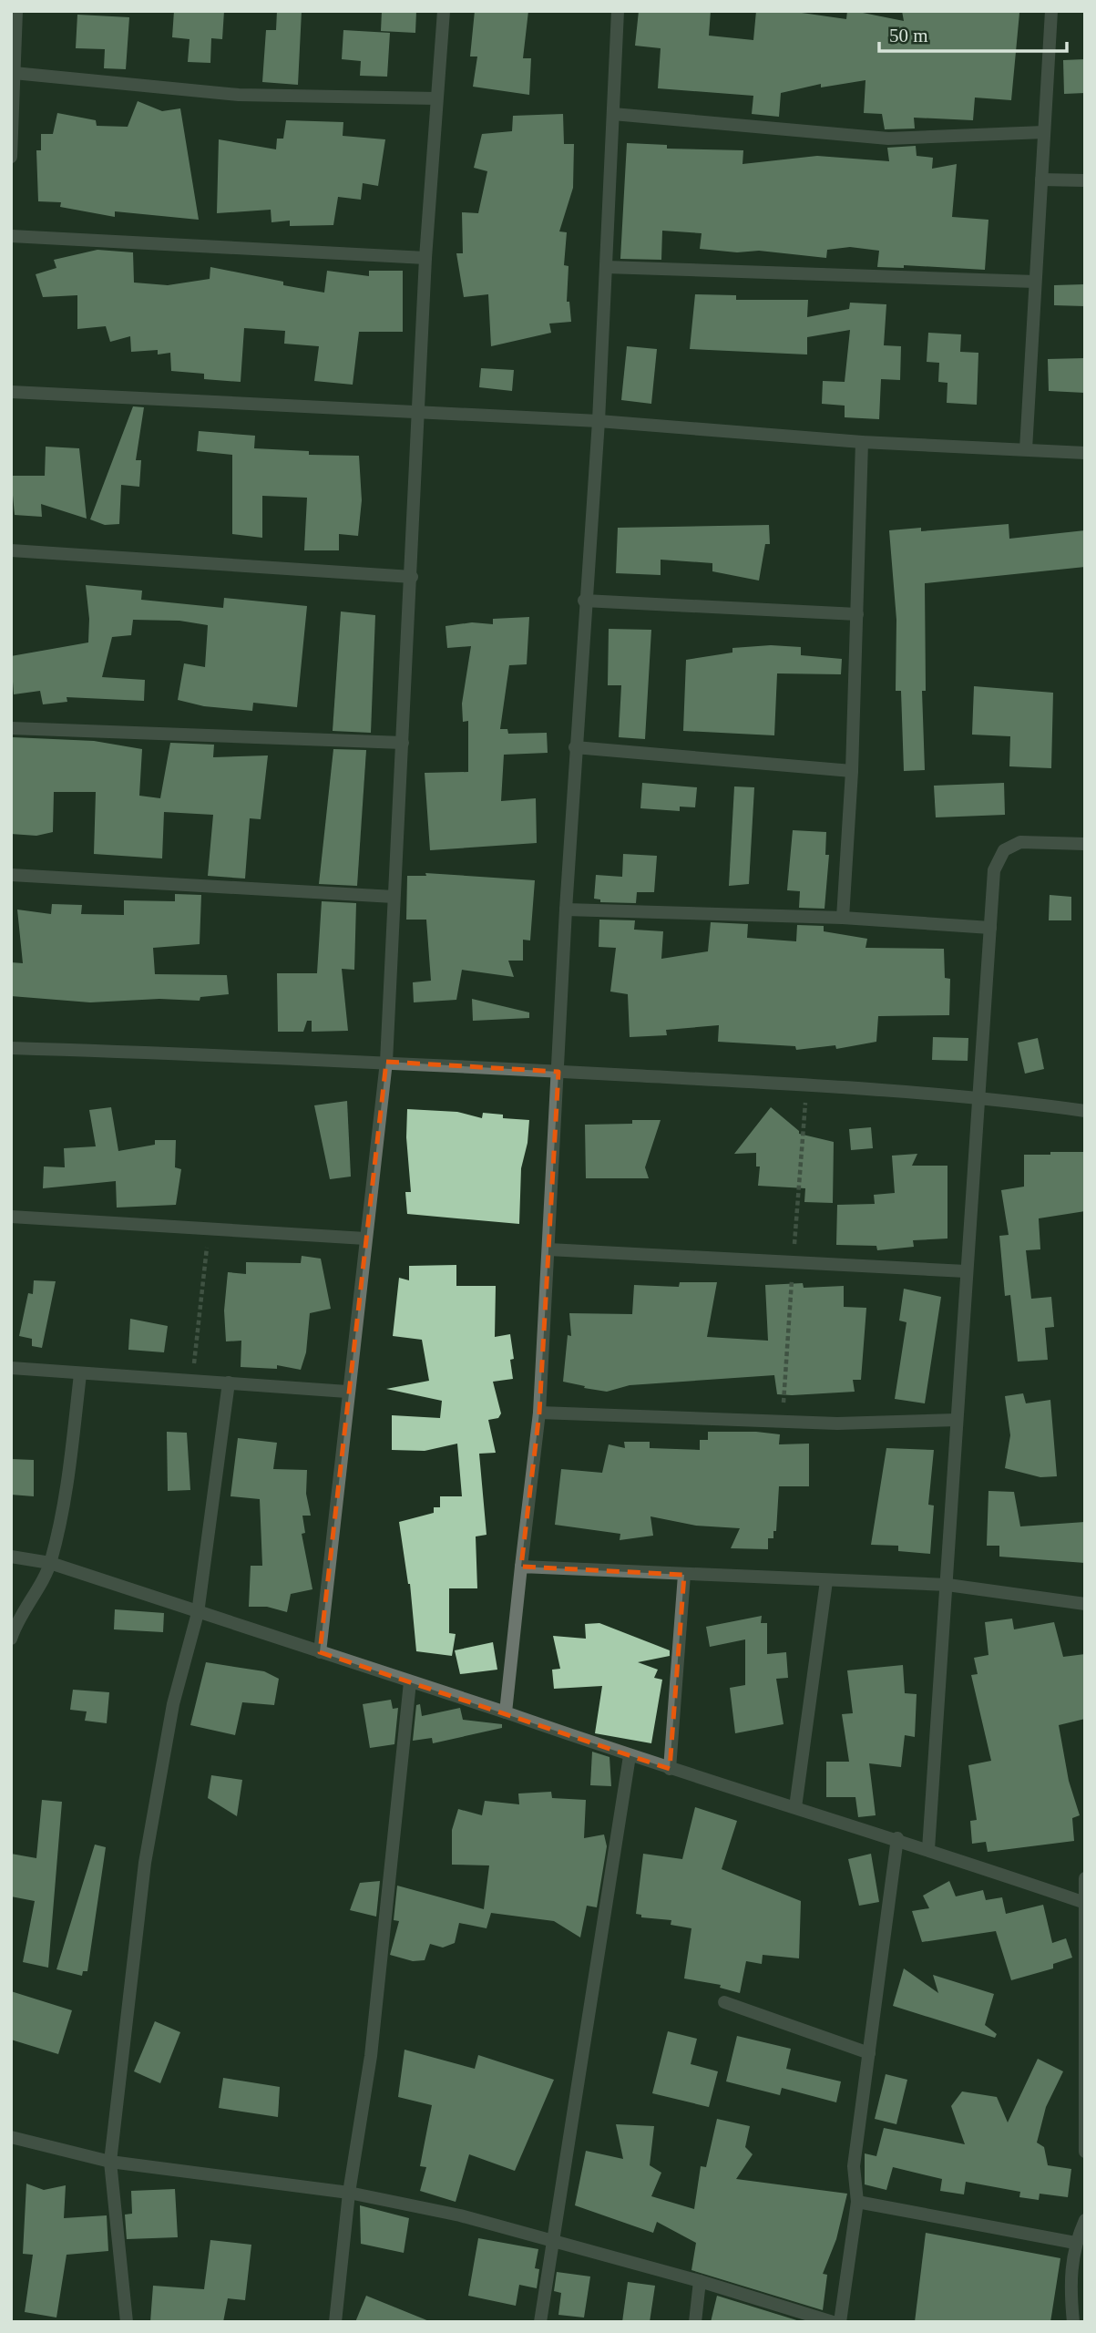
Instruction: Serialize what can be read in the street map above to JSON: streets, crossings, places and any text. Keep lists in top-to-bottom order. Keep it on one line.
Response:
{"scale_bar":"50 m"}
